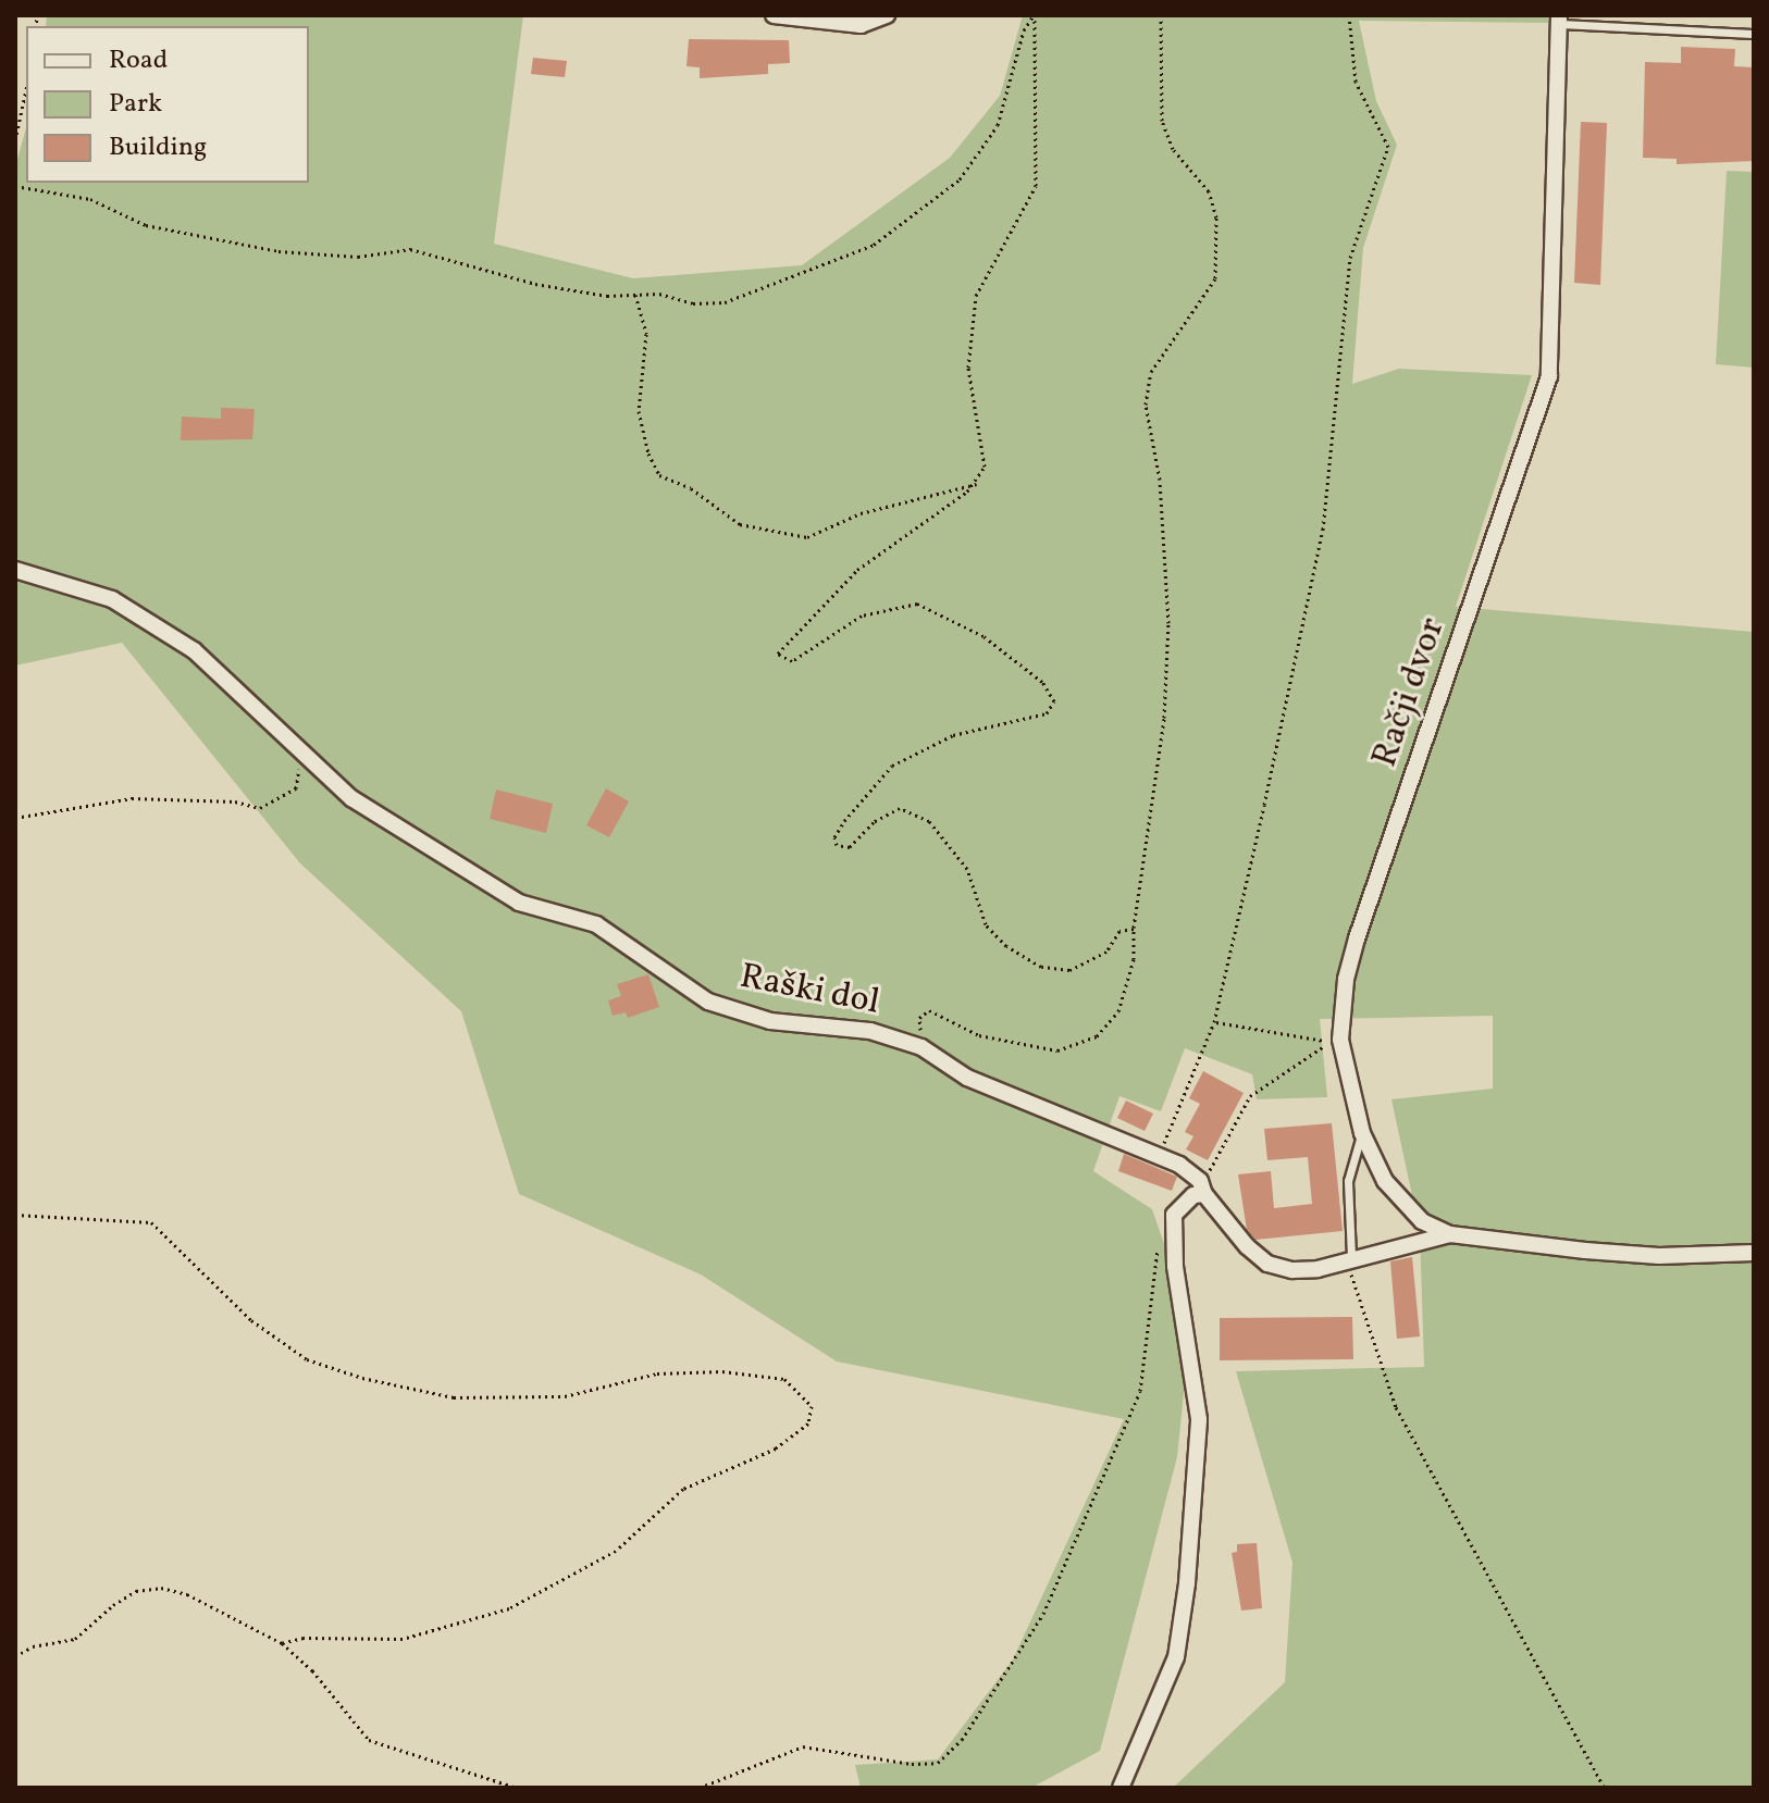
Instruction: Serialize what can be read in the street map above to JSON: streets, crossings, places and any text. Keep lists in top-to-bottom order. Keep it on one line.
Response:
{"streets":{"street":["Račji dvor","Raški dol"]},"crossings":[["Račji dvor","Raški dol"]],"legend":["Road","Park","Building"]}
